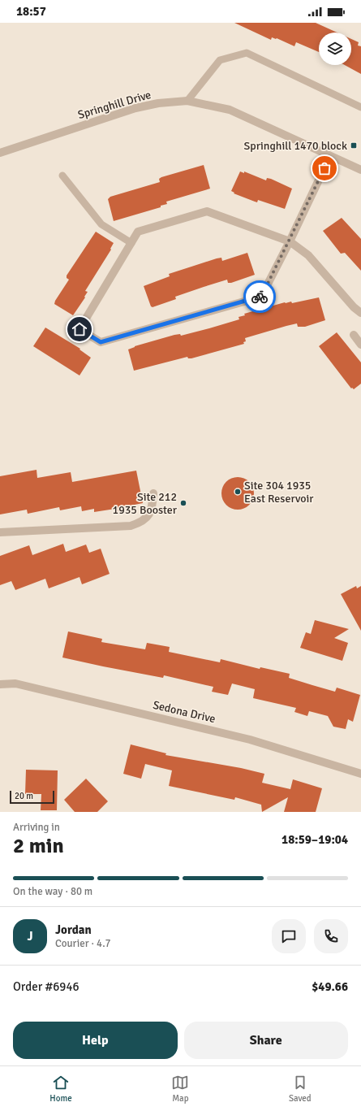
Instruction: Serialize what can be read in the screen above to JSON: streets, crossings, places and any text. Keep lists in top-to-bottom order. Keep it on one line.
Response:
{"streets":{"street":["Springhill Drive","Sedona Drive"]},"places":{"transit":["Springhill 1470 block"],"other":["Site 304 1935 East Reservoir","Site 212 1935 Booster"]},"scale_bar":"20 m","page":{"status":"18:57","scale":"20 m","heading":["2 min","Arriving in","18:59–19:04"],"panel":["Jordan","Courier · 4.7","Order #6946","$49.66"],"bar":"On the way · 80 m","round":"J","buttons":["Help","Share"],"tabs":["Home","Map","Saved"]}}
